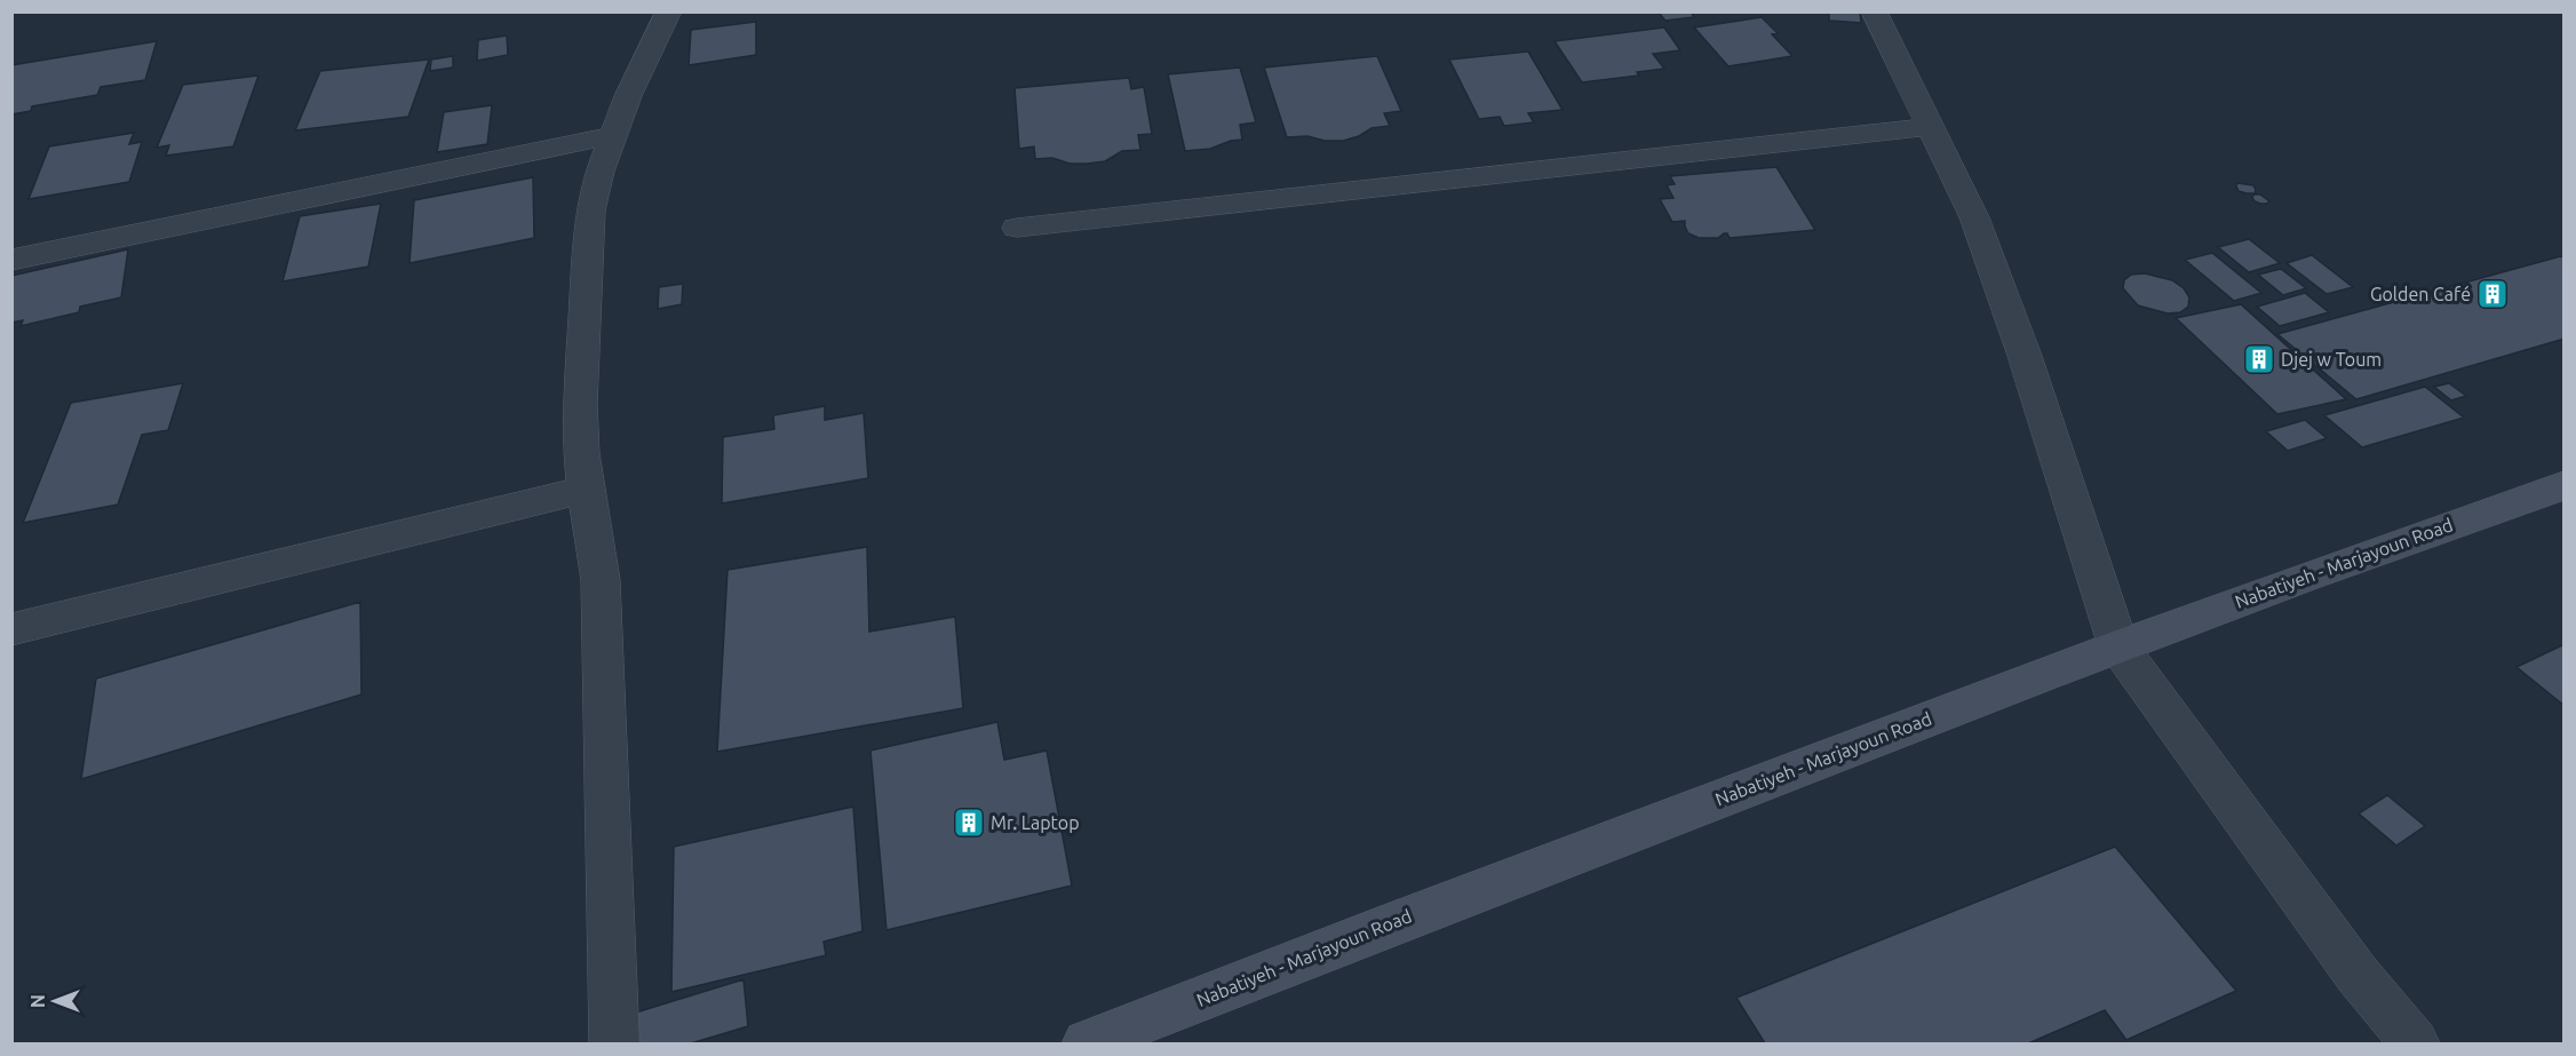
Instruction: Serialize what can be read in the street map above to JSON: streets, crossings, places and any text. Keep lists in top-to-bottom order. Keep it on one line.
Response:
{"streets":{"main road":["Nabatiyeh - Marjayoun Road"]},"places":{"building":["Golden Café","Djej w Toum","Mr. Laptop"]},"north":"left"}
